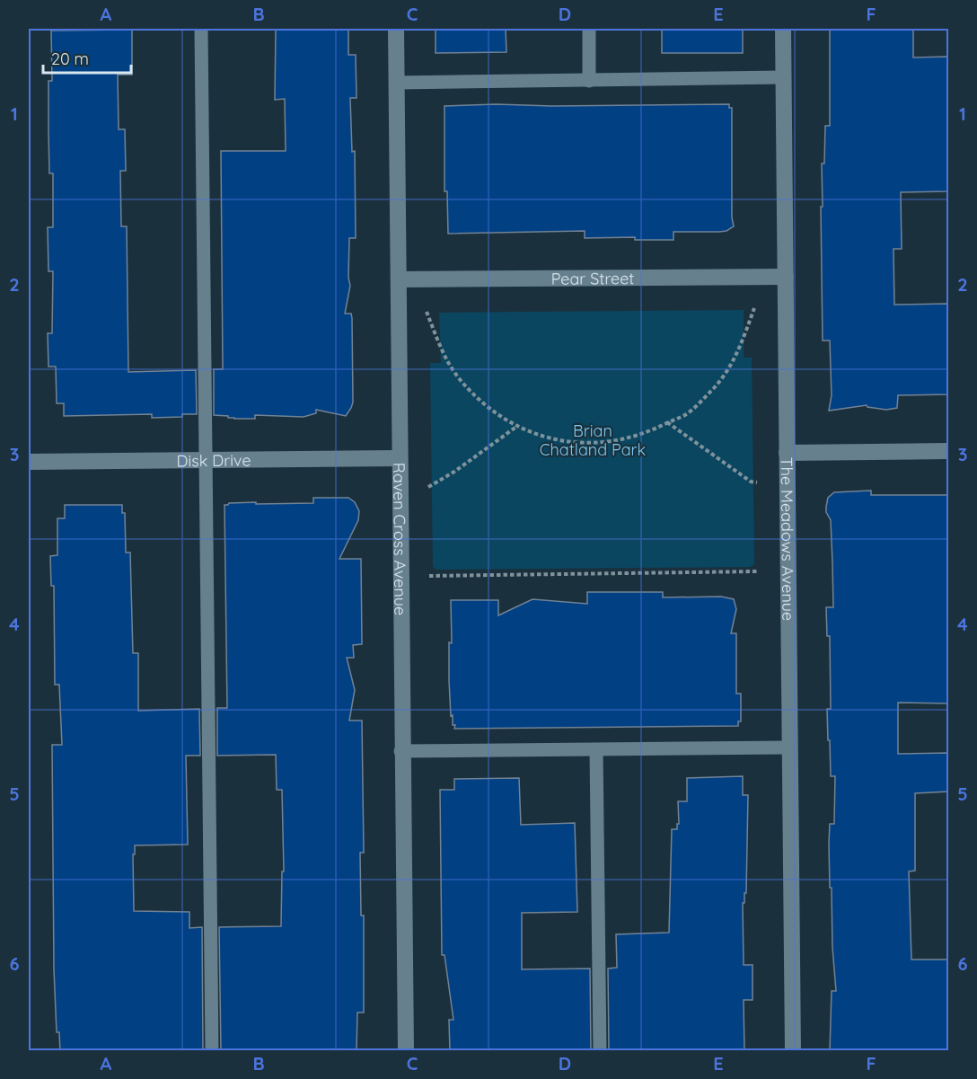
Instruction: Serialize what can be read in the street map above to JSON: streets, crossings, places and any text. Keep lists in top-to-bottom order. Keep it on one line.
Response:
{"streets":{"street":["Pear Street","Disk Drive","Raven Cross Avenue","The Meadows Avenue"]},"crossings":[["Pear Street","Raven Cross Avenue"],["Pear Street","The Meadows Avenue"],["Disk Drive","Raven Cross Avenue"]],"parks":["Brian Chatland Park"],"scale_bar":"20 m","grid":{"columns":["A","B","C","D","E","F"],"rows":["1","2","3","4","5","6"]}}
